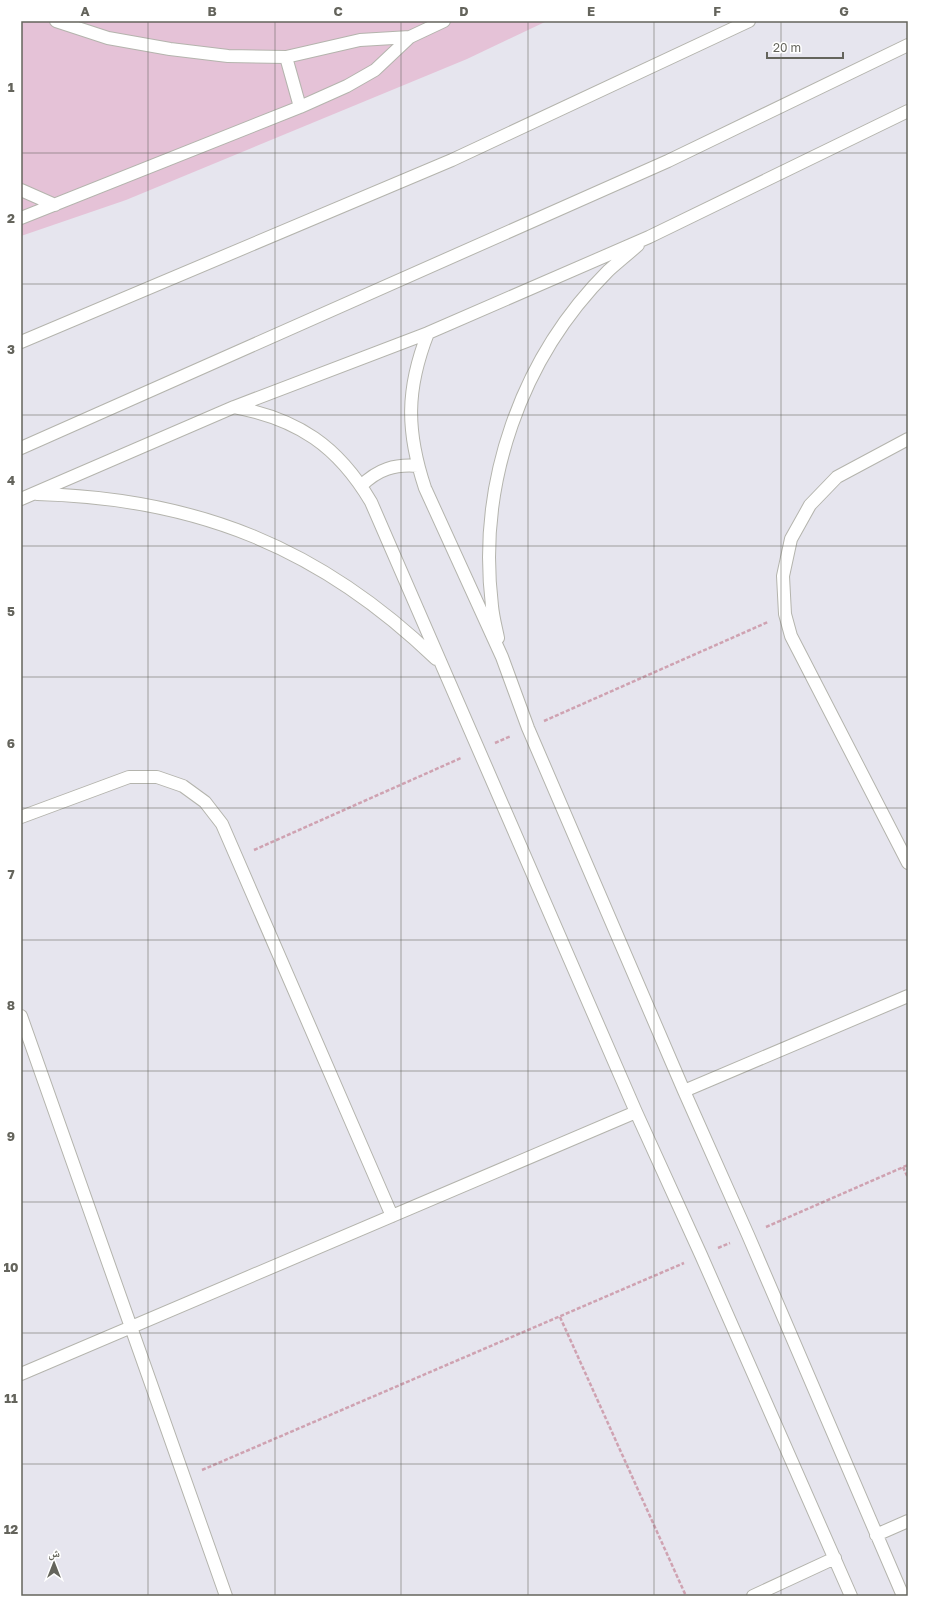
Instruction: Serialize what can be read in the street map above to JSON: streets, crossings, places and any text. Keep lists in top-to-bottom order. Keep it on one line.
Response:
{"scale_bar":"20 m","north":"top","grid":{"columns":["A","B","C","D","E","F","G"],"rows":["1","2","3","4","5","6","7","8","9","10","11","12"]}}
